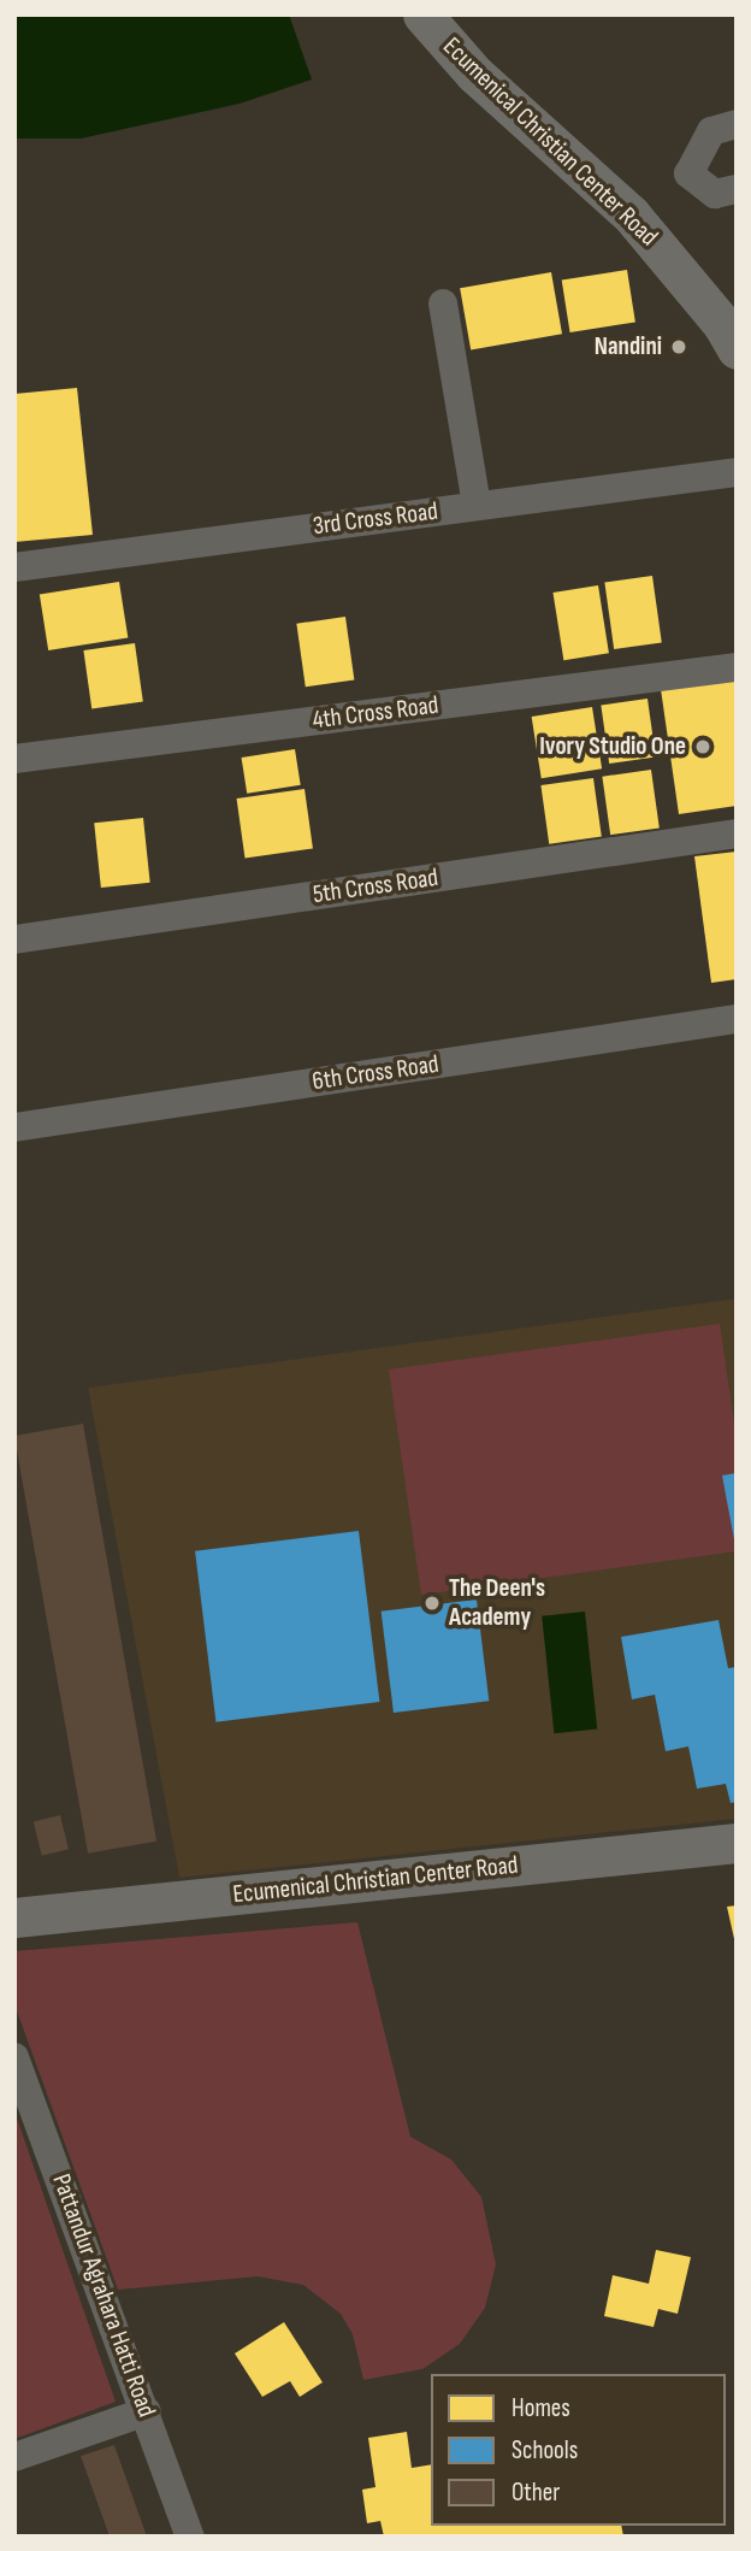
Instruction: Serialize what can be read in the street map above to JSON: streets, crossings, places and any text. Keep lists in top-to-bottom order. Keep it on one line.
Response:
{"streets":{"street":["Ecumenical Christian Center Road","3rd Cross Road","4th Cross Road","5th Cross Road","6th Cross Road","Pattandur Agrahara Hatti Road"]},"places":["Nandini","Ivory Studio One","The Deen's Academy"],"legend":["Homes","Schools","Other"]}
